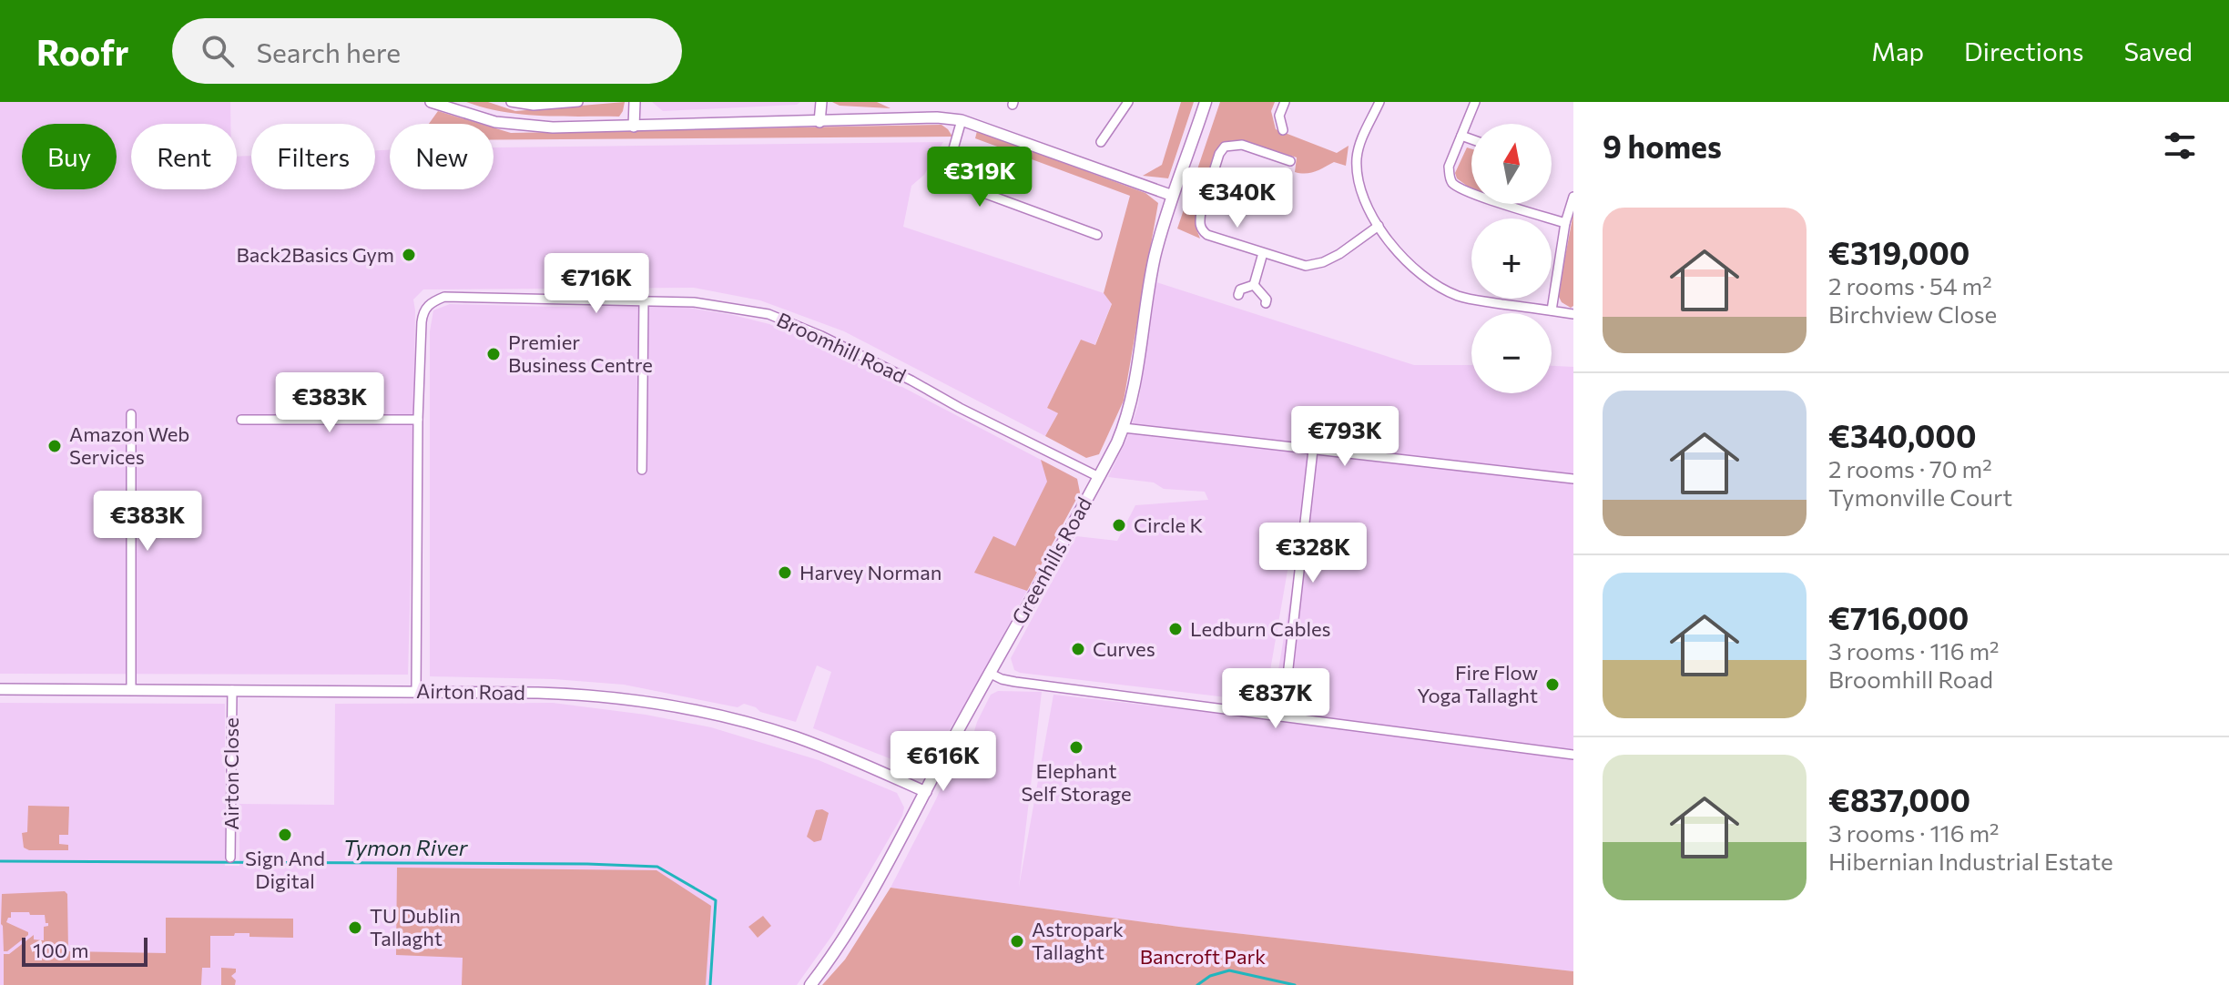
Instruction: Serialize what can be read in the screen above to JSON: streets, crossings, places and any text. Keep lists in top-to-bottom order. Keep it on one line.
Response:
{"streets":{"main road":["Greenhills Road"],"street":["Broomhill Road","Airton Road","Airton Close"]},"crossings":[["Broomhill Road","Greenhills Road"],["Broomhill Road","Airton Road"],["Greenhills Road","Airton Road"],["Airton Road","Airton Close"]],"water":["Tymon River"],"parks":["Bancroft Park"],"places":["Back2Basics Gym","Premier Business Centre","Amazon Web Services","Circle K","Harvey Norman","Ledburn Cables","Curves","Fire Flow Yoga Tallaght","Elephant Self Storage","Sign And Digital","TU Dublin Tallaght","Astropark Tallaght"],"scale_bar":"100 m","north":"top","page":{"header":"Roofr","search":"Search here","nav":["Map","Directions","Saved"],"heading":"9 homes","map_buttons":["+","−"],"chip":["Buy","Rent","Filters","New"],"price":["€319K","€340K","€716K","€383K","€793K","€383K","€328K","€837K","€616K"],"list":[{"name":"€319,000","note":"2 rooms · 54 m² · Birchview Close"},{"name":"€340,000","note":"2 rooms · 70 m² · Tymonville Court"},{"name":"€716,000","note":"3 rooms · 116 m² · Broomhill Road"},{"name":"€837,000","note":"3 rooms · 116 m² · Hibernian Industrial Estate"}],"scale":"100 m"}}
